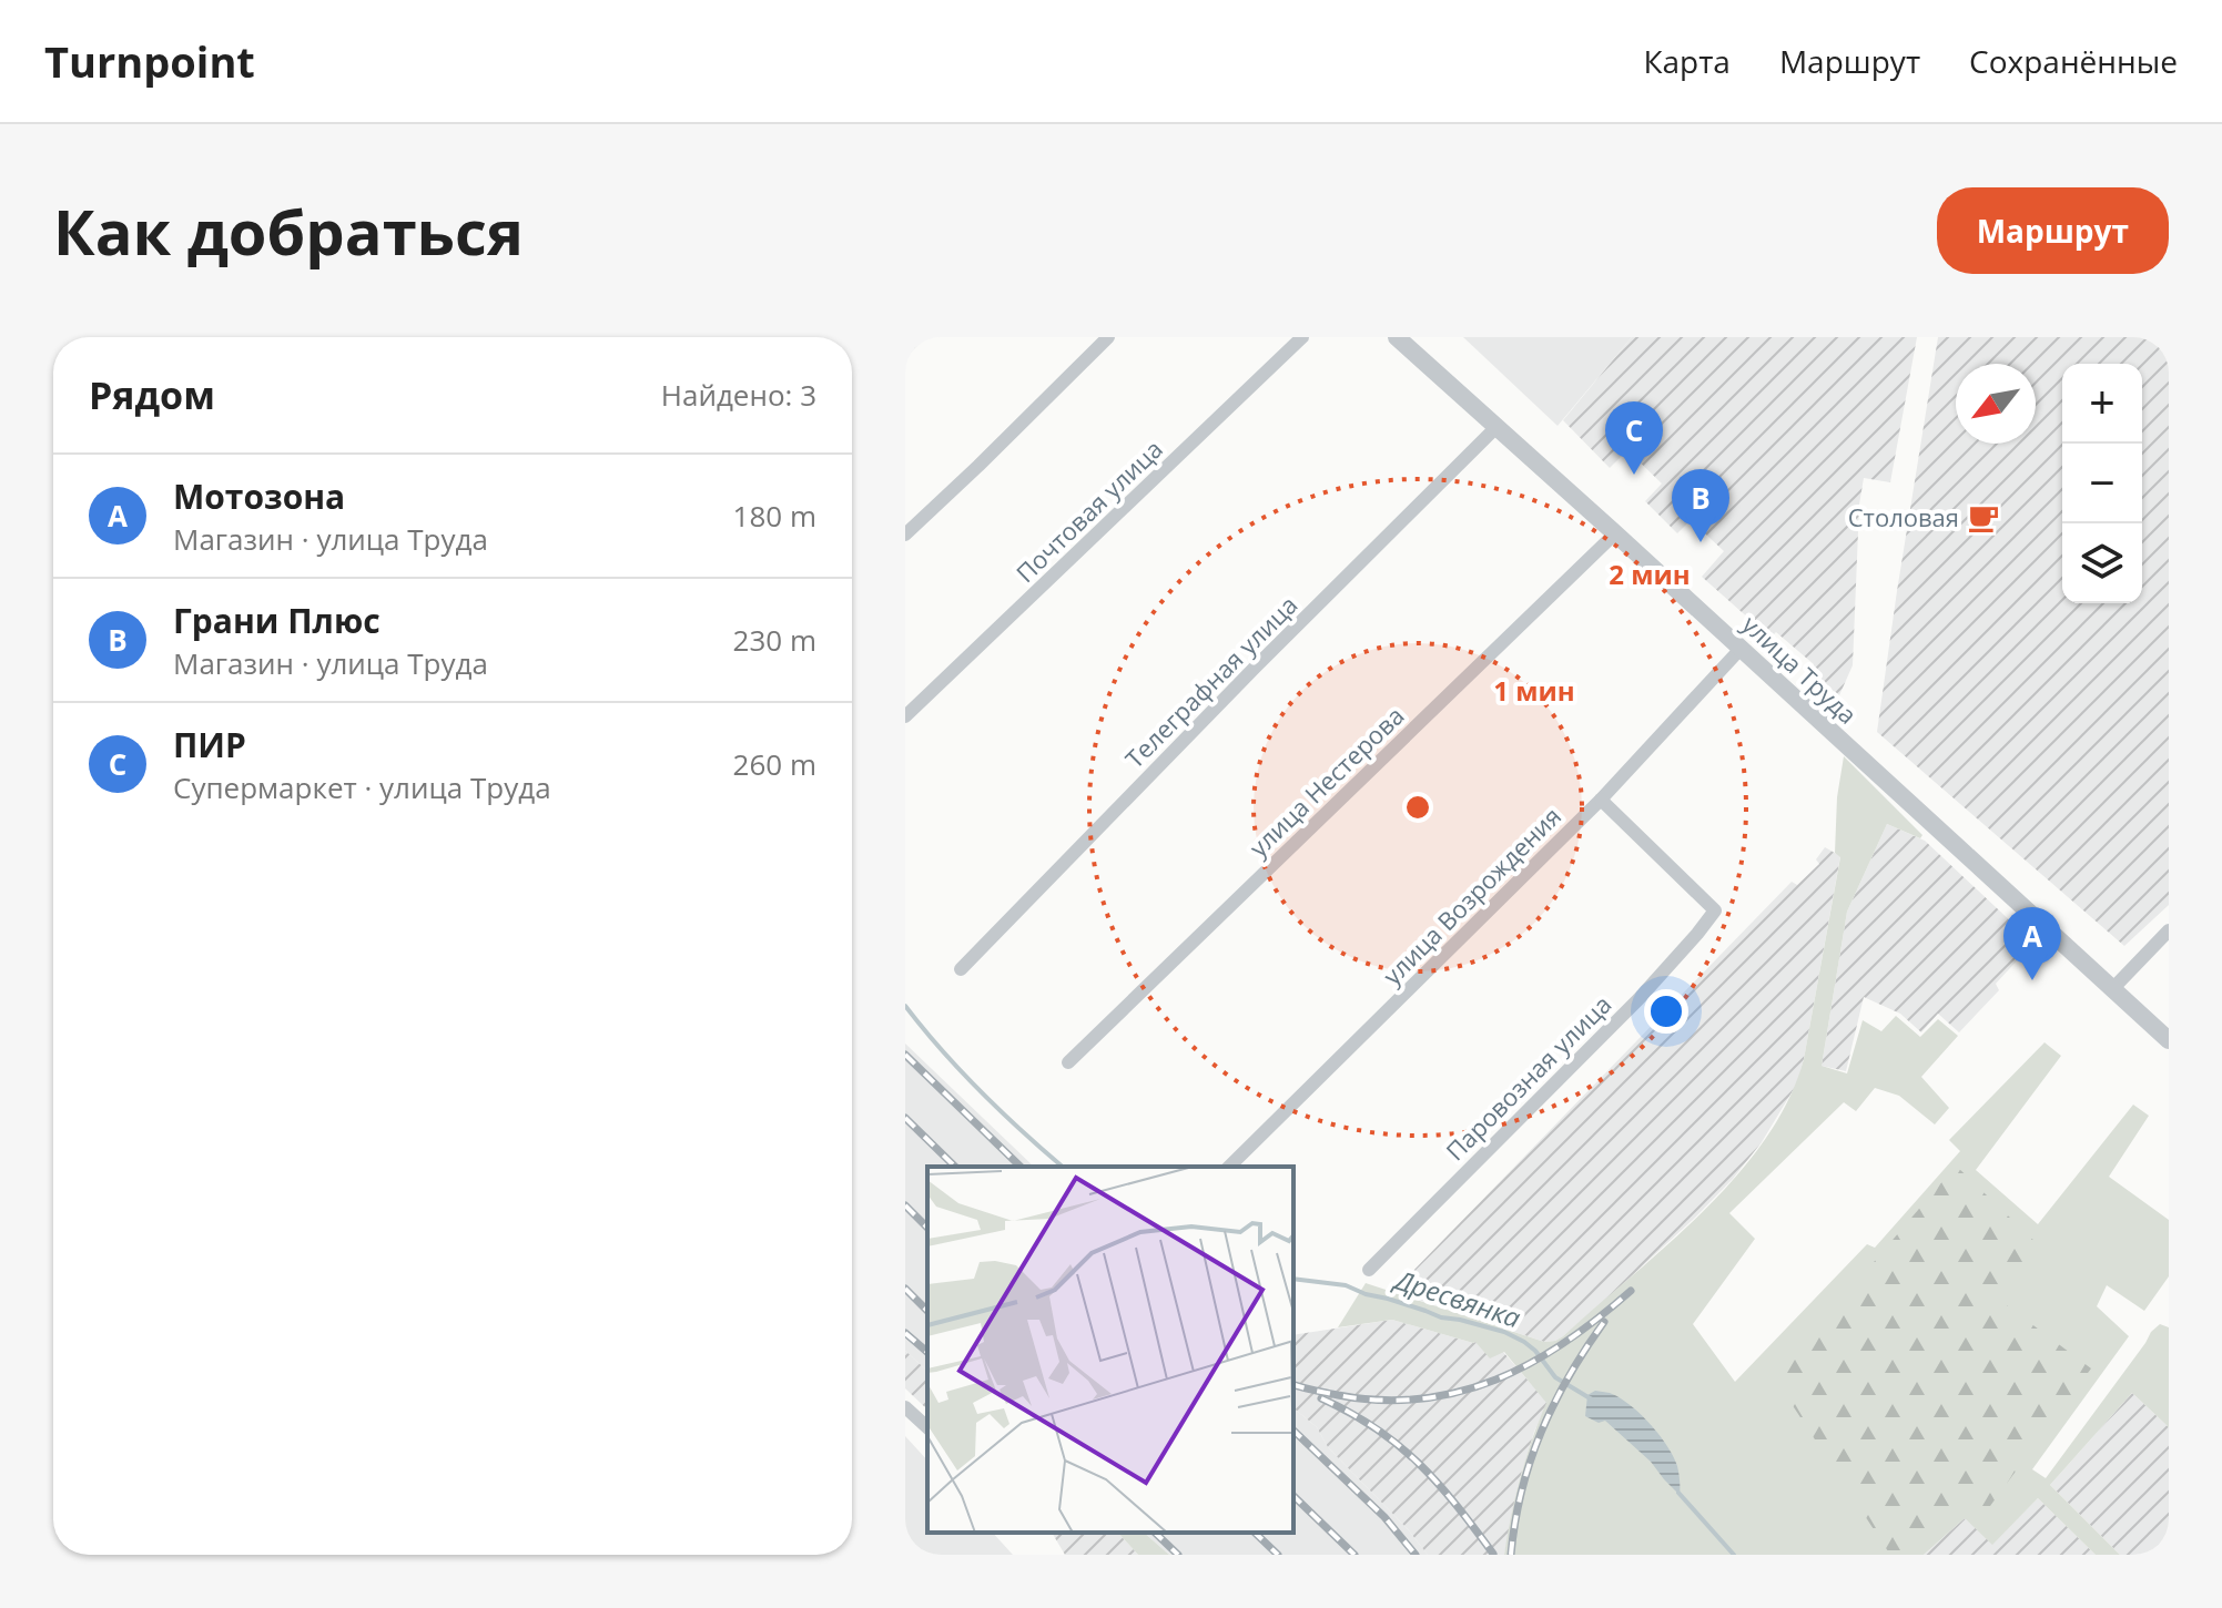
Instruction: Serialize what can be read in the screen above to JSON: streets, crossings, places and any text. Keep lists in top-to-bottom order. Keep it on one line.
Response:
{"streets":{"street":["Почтовая улица","улица Труда","Телеграфная улица","улица Нестерова","улица Возрождения","Паровозная улица"]},"crossings":[["улица Труда","Телеграфная улица"],["улица Труда","улица Нестерова"],["улица Труда","улица Возрождения"],["улица Возрождения","Паровозная улица"]],"water":["Дресвянка"],"places":{"cafe":["Столовая"]},"north":"bottom left","page":{"header":"Turnpoint","nav":["Карта","Маршрут","Сохранённые"],"buttons":"Маршрут","title":"Как добраться","heading":["Рядом","Найдено: 3"],"map_buttons":["+","−"],"pins":["C","B","A"],"list":[{"mark":"A","name":"Мотозона","note":"Магазин · улица Труда","value":"180 m"},{"mark":"B","name":"Грани Плюс","note":"Магазин · улица Труда","value":"230 m"},{"mark":"C","name":"ПИР","note":"Супермаркет · улица Труда","value":"260 m"}]},"rings":["2 мин","1 мин"]}
